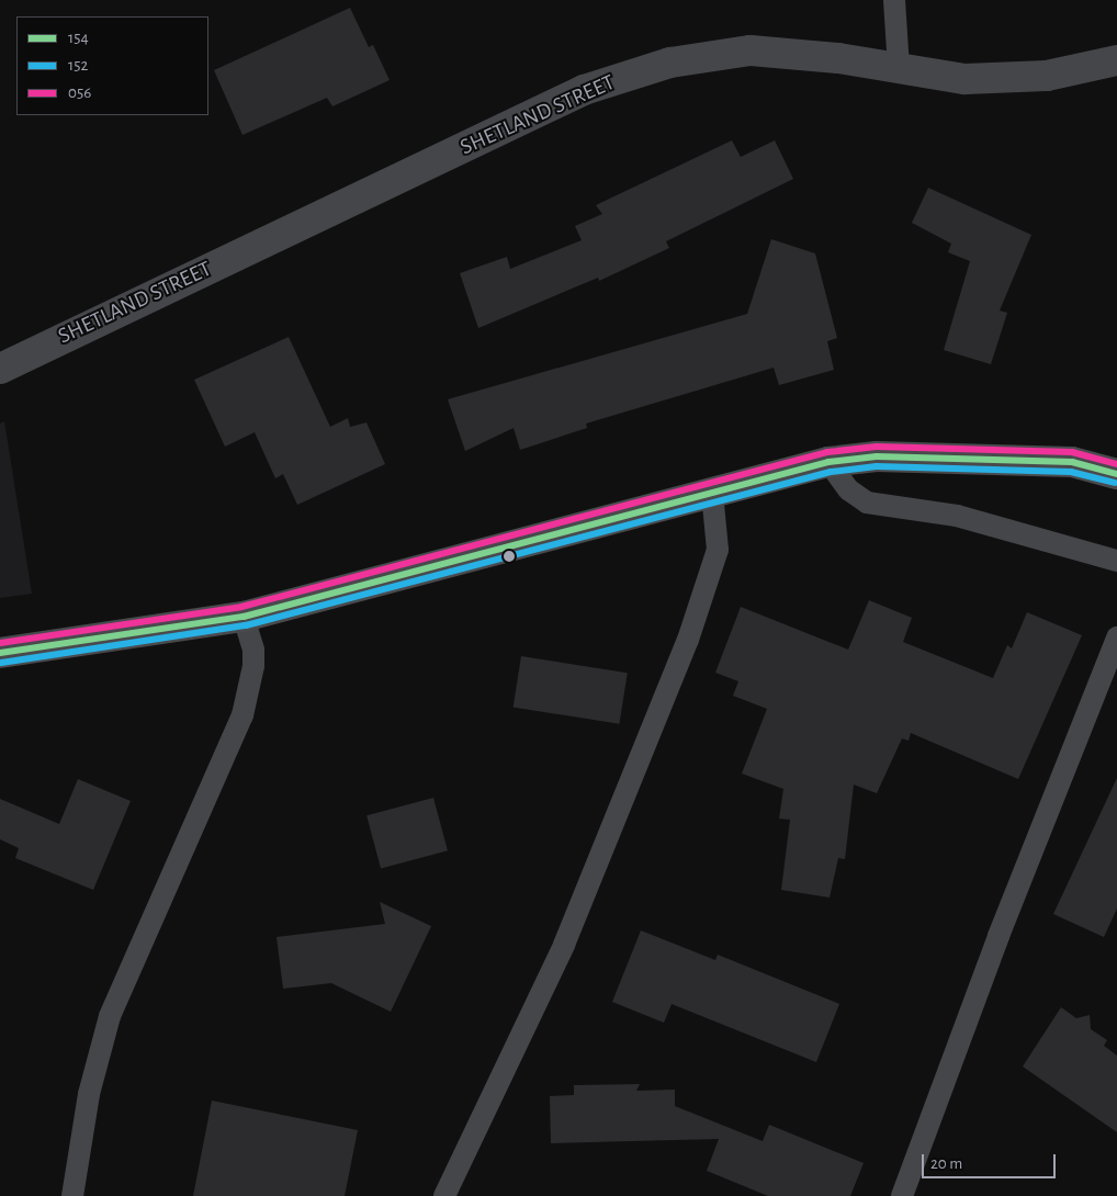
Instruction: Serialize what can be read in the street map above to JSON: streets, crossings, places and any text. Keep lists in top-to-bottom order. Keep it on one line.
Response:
{"streets":{"street":["SHETLAND STREET"]},"lines":["transit line 056","transit line 154","transit line 152"],"legend":["154","152","056"],"scale_bar":"20 m"}
